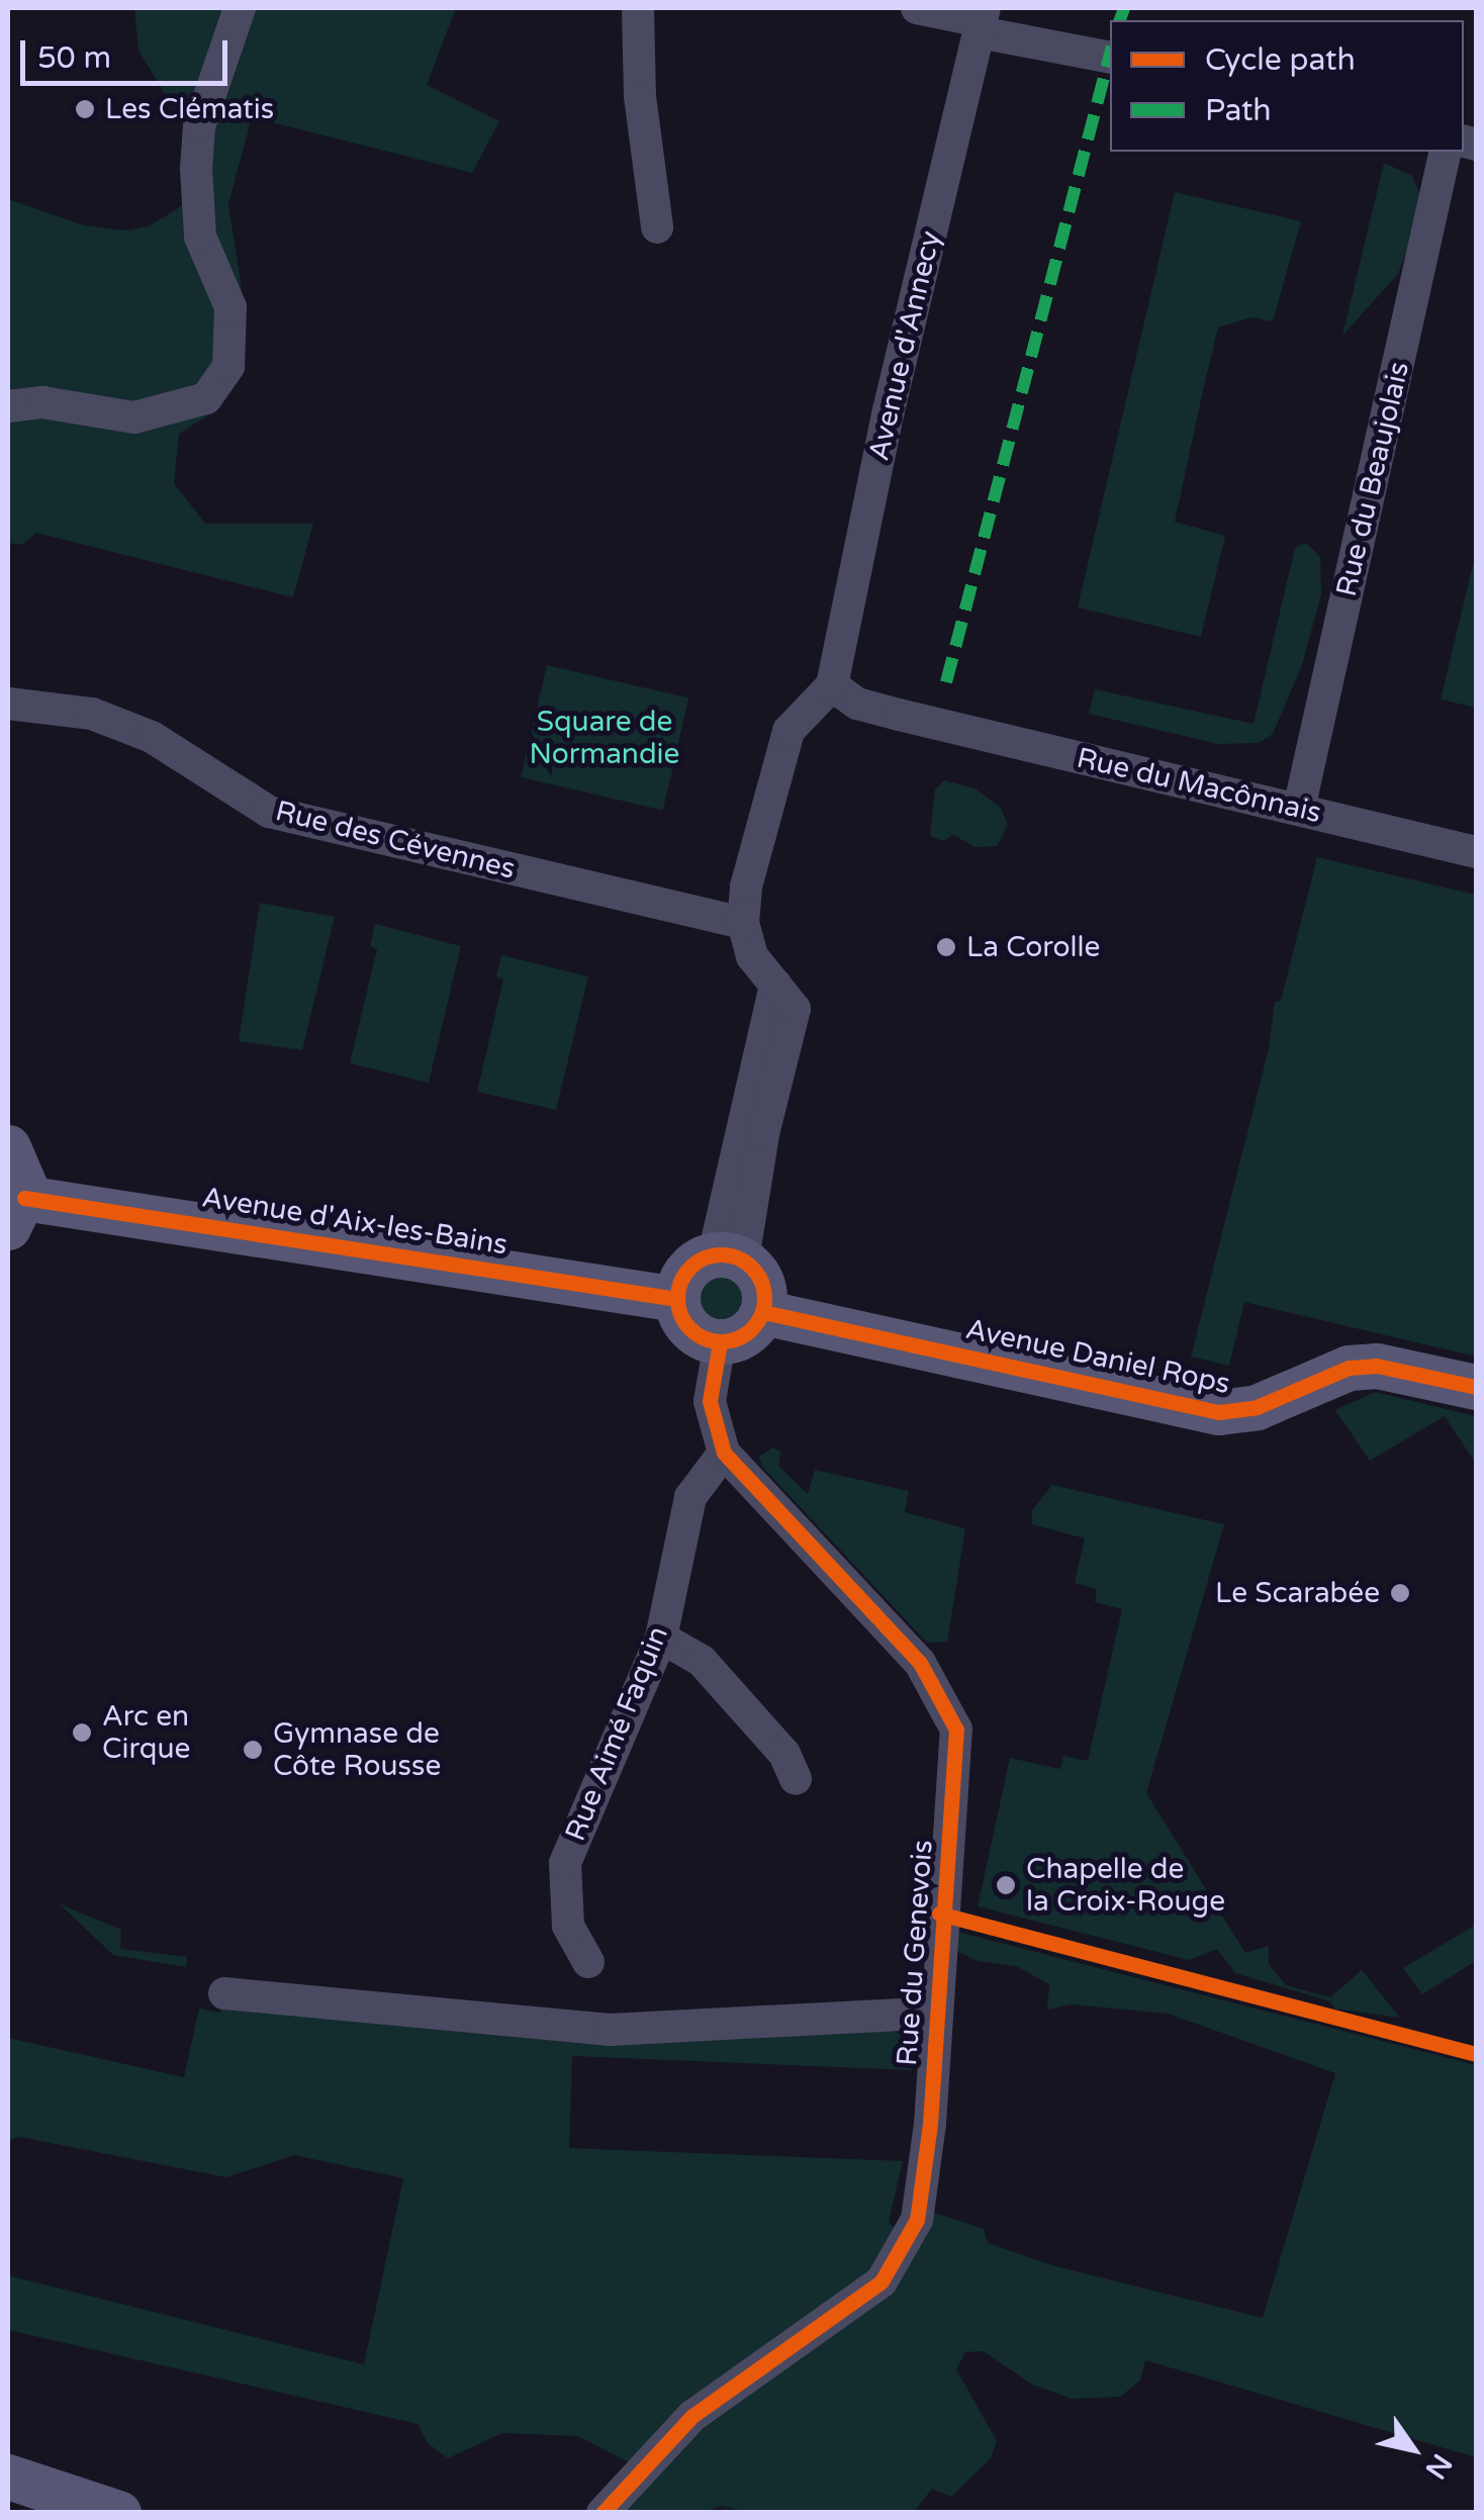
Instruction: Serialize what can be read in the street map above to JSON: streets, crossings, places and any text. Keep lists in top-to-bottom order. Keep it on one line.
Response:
{"streets":{"main road":["Avenue d'Aix-les-Bains","Avenue Daniel Rops"],"street":["Avenue d'Annecy","Rue du Beaujolais","Rue du Macônnais","Rue des Cévennes","Rue Aimé Faquin","Rue du Genevois"]},"crossings":[["Avenue d'Annecy","Rue du Macônnais"],["Rue du Beaujolais","Rue du Macônnais"],["Avenue d'Aix-les-Bains","Avenue Daniel Rops"],["Avenue d'Aix-les-Bains","Rue du Genevois"],["Avenue Daniel Rops","Rue du Genevois"],["Rue Aimé Faquin","Rue du Genevois"]],"parks":["Square de Normandie"],"places":["Les Clématis","La Corolle","Le Scarabée","Arc en Cirque","Gymnase de Côte Rousse","Chapelle de la Croix-Rouge"],"legend":["Cycle path","Path"],"scale_bar":"50 m","north":"bottom right"}
